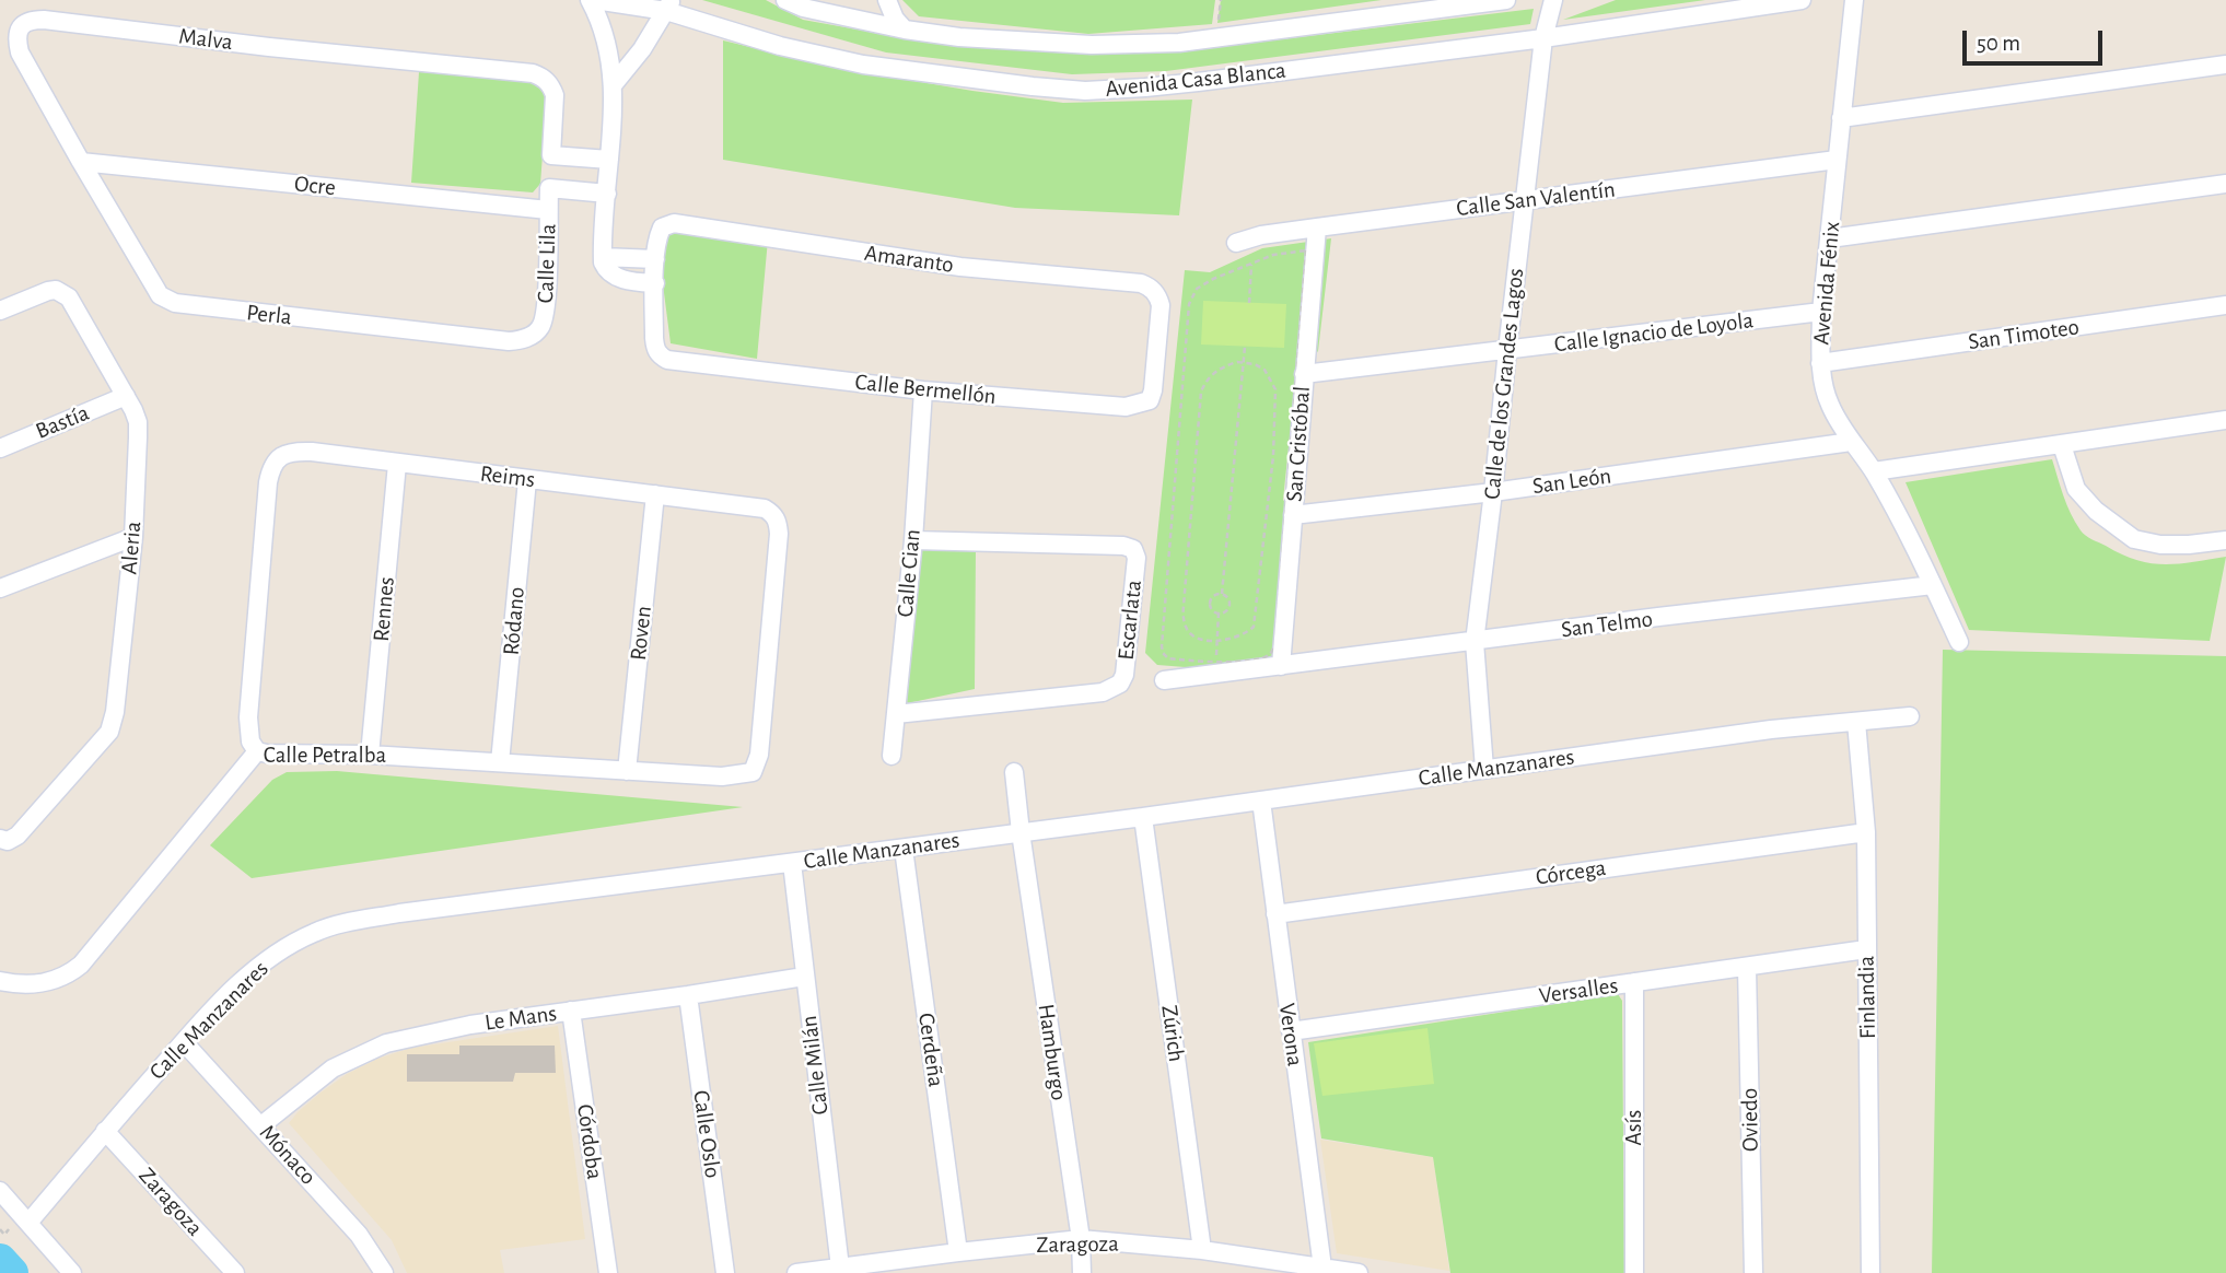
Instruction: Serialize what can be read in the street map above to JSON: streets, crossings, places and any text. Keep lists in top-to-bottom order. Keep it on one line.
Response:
{"streets":{"street":["Malva","Avenida Casa Blanca","Ocre","Calle San Valentín","Amaranto","Calle Lila","Avenida Fénix","Perla","Calle Ignacio de Loyola","San Timoteo","Calle de los Grandes Lagos","Calle Bermellón","Bastía","San Cristóbal","Reims","San León","Aleria","Calle Cian","Rennes","Escarlata","Ródano","San Telmo","Roven","Calle Petralba","Calle Manzanares","Córcega","Versalles","Finlandia","Le Mans","Zúrich","Verona","Cerdeña","Hamburgo","Calle Milán","Oviedo","Asís","Calle Oslo","Córdoba","Mónaco","Zaragoza"]},"crossings":[["Malva","Ocre"],["Malva","Perla"],["Avenida Casa Blanca","Calle de los Grandes Lagos"],["Ocre","Calle Lila"],["Ocre","Perla"],["Calle San Valentín","Avenida Fénix"],["Calle San Valentín","Calle de los Grandes Lagos"],["Calle San Valentín","San Cristóbal"],["Amaranto","Calle Bermellón"],["Calle Lila","Perla"],["Avenida Fénix","Calle Ignacio de Loyola"],["Avenida Fénix","San Timoteo"],["Avenida Fénix","San León"],["Avenida Fénix","San Telmo"],["Calle Ignacio de Loyola","Calle de los Grandes Lagos"],["Calle Ignacio de Loyola","San Cristóbal"],["Calle de los Grandes Lagos","San León"],["Calle de los Grandes Lagos","San Telmo"],["Calle de los Grandes Lagos","Calle Manzanares"],["Calle Bermellón","Calle Cian"],["Bastía","Aleria"],["San Cristóbal","San León"],["San Cristóbal","San Telmo"],["Reims","Rennes"],["Reims","Ródano"],["Reims","Roven"],["Reims","Calle Petralba"],["Calle Cian","Escarlata"],["Rennes","Calle Petralba"],["Ródano","Calle Petralba"],["Roven","Calle Petralba"],["Calle Manzanares","Finlandia"],["Calle Manzanares","Zúrich"],["Calle Manzanares","Verona"],["Calle Manzanares","Cerdeña"],["Calle Manzanares","Hamburgo"],["Calle Manzanares","Calle Milán"],["Calle Manzanares","Mónaco"],["Calle Manzanares","Zaragoza"],["Córcega","Finlandia"],["Córcega","Verona"],["Versalles","Finlandia"],["Versalles","Verona"],["Versalles","Oviedo"],["Versalles","Asís"],["Le Mans","Calle Milán"],["Le Mans","Calle Oslo"],["Le Mans","Córdoba"],["Le Mans","Mónaco"],["Zúrich","Zaragoza"],["Verona","Zaragoza"],["Cerdeña","Zaragoza"],["Hamburgo","Zaragoza"],["Calle Milán","Zaragoza"]],"scale_bar":"50 m"}
